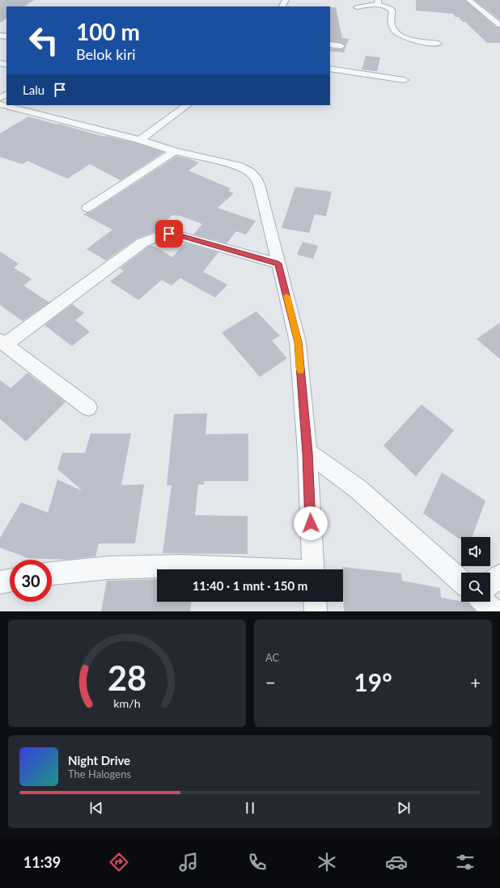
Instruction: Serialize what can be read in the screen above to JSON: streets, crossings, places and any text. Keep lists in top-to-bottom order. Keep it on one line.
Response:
{"page":{"turn":["100 m","Belok kiri"],"then":"Lalu","limit":"30","trip":"11:40 · 1 mnt · 150 m","tile":"AC","heat":["−","19°","+"],"song":["Night Drive","The Halogens"],"tabs":"11:39","gauge":["28","km/h"]}}
